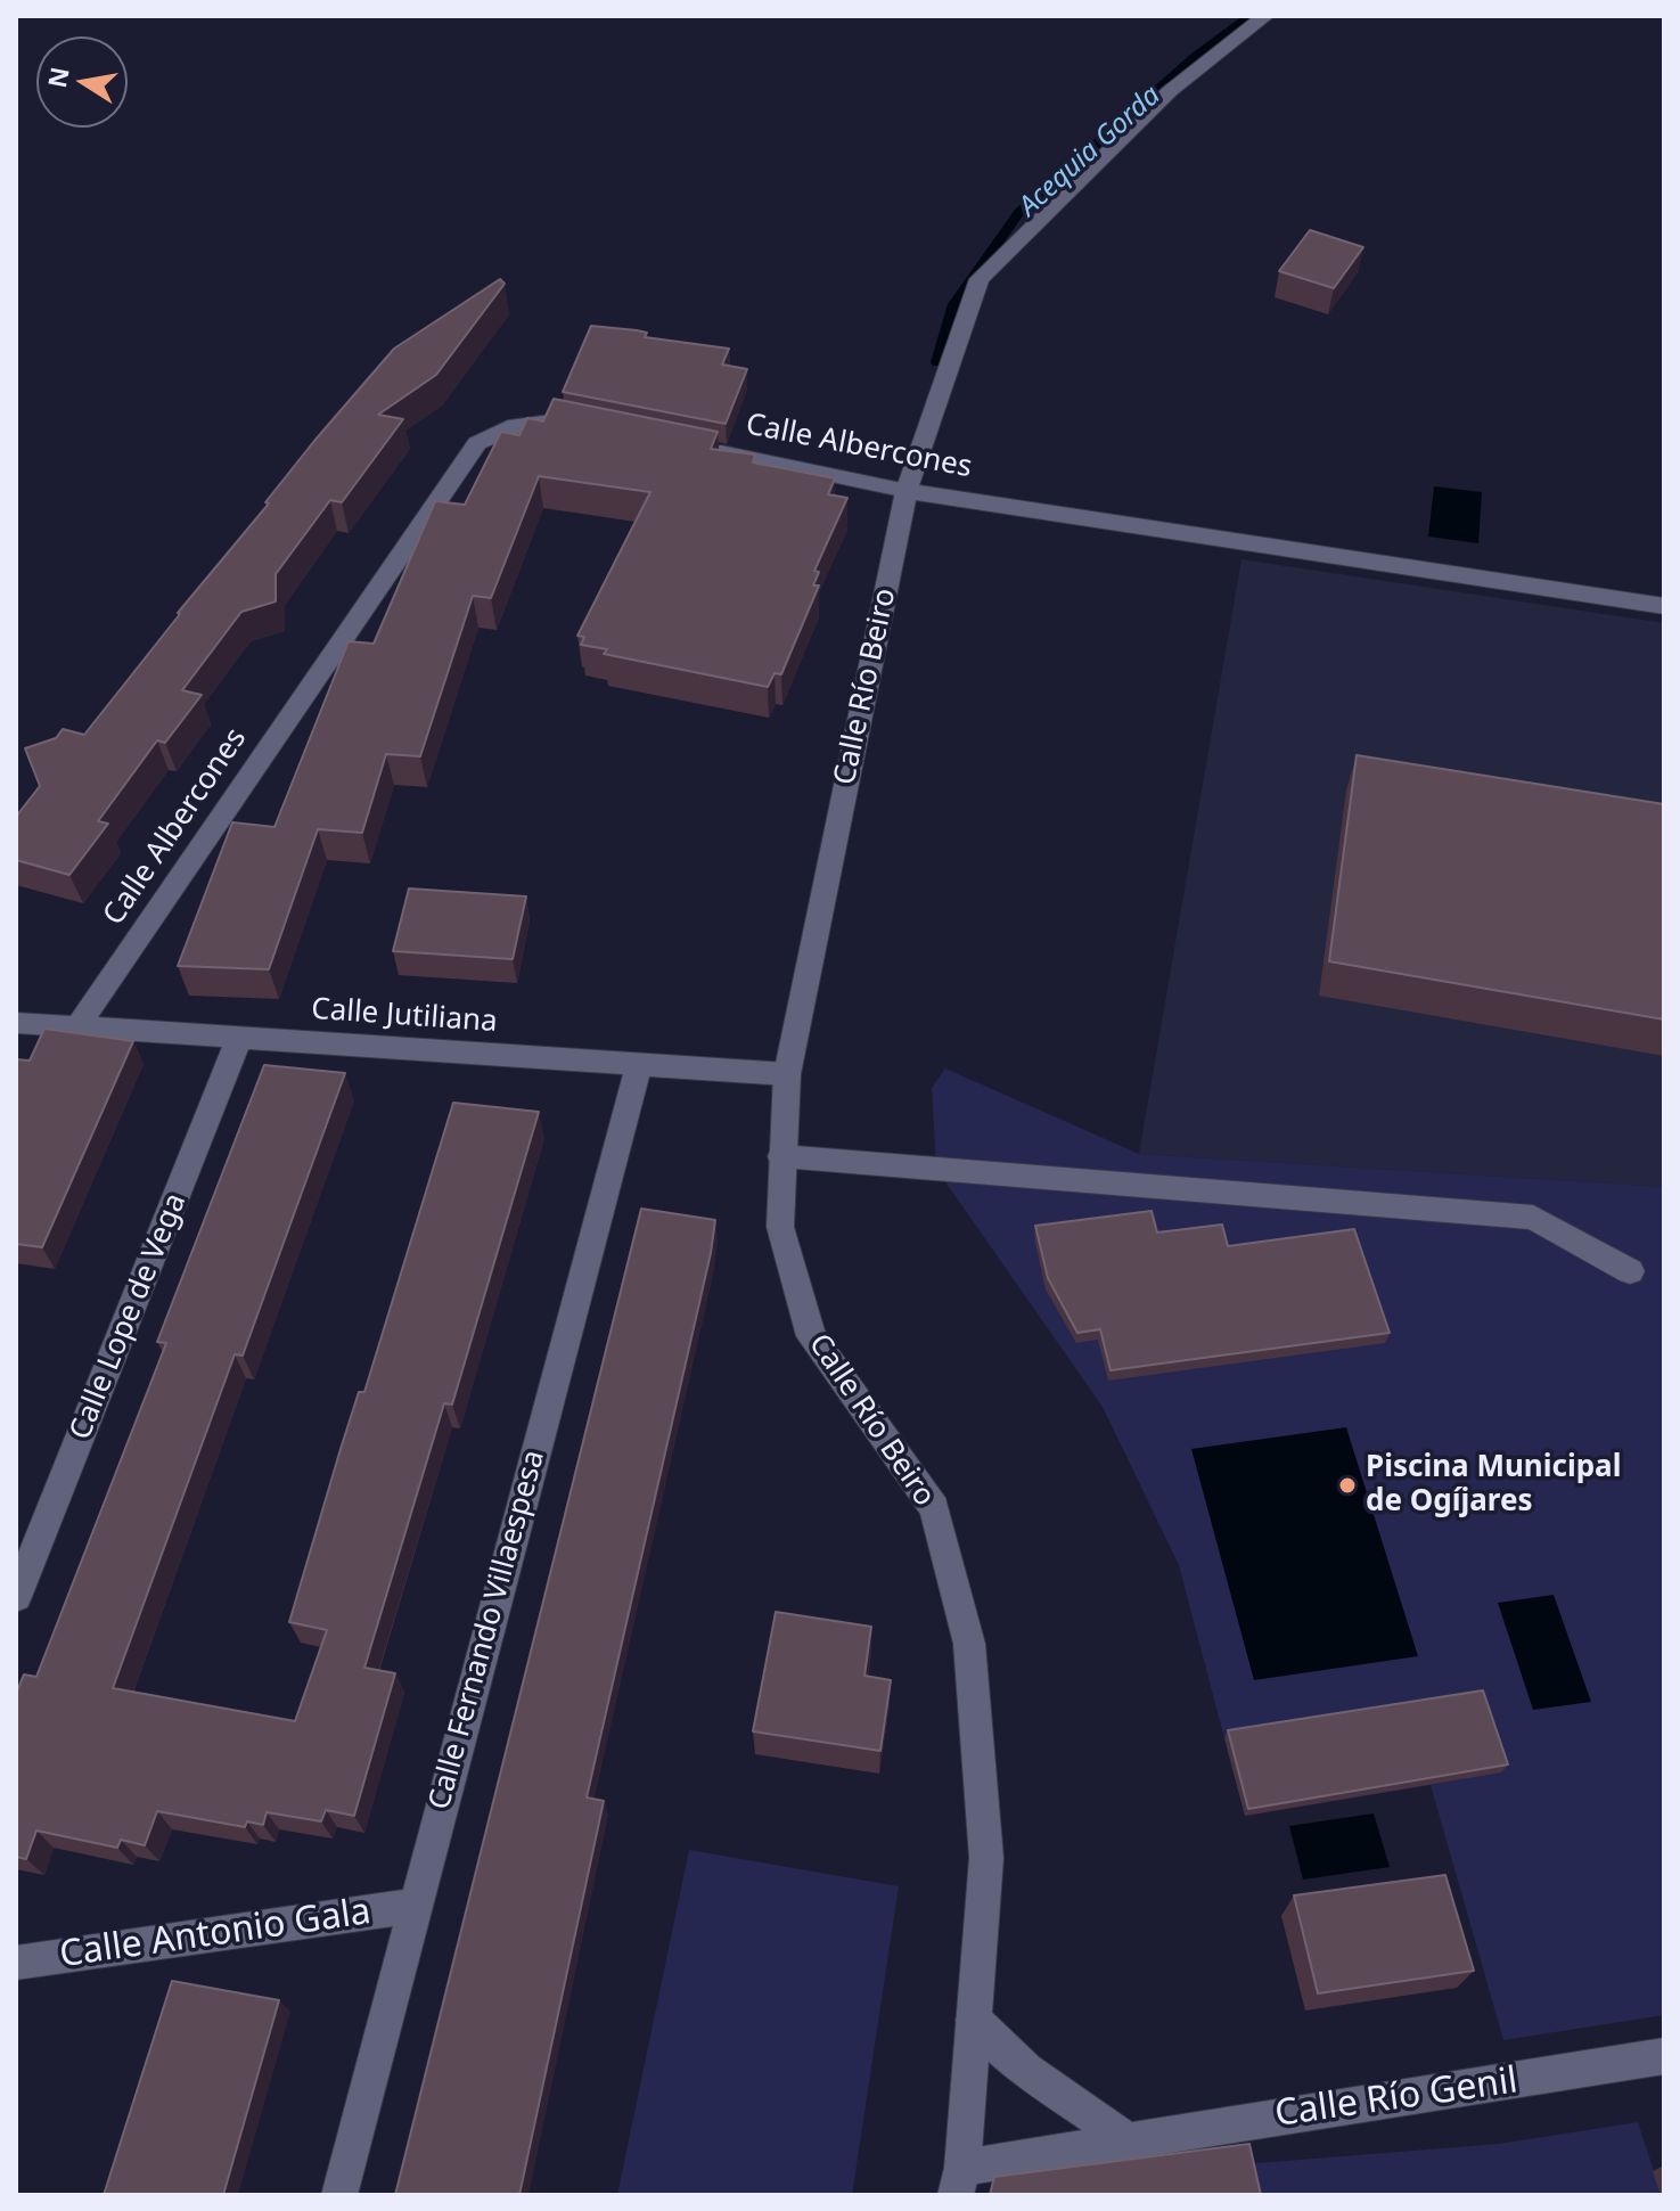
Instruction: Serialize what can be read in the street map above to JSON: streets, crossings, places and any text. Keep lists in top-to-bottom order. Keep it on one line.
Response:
{"streets":{"street":["Calle Albercones","Calle Río Beiro","Calle Jutiliana","Calle Lope de Vega","Calle Fernando Villaespesa","Calle Antonio Gala","Calle Río Genil"]},"crossings":[["Calle Albercones","Calle Río Beiro"],["Calle Albercones","Calle Jutiliana"],["Calle Río Beiro","Calle Jutiliana"],["Calle Río Beiro","Calle Río Genil"],["Calle Jutiliana","Calle Lope de Vega"],["Calle Jutiliana","Calle Fernando Villaespesa"],["Calle Fernando Villaespesa","Calle Antonio Gala"]],"water":["Acequia Gorda"],"places":["Piscina Municipal de Ogíjares"],"north":"left"}
